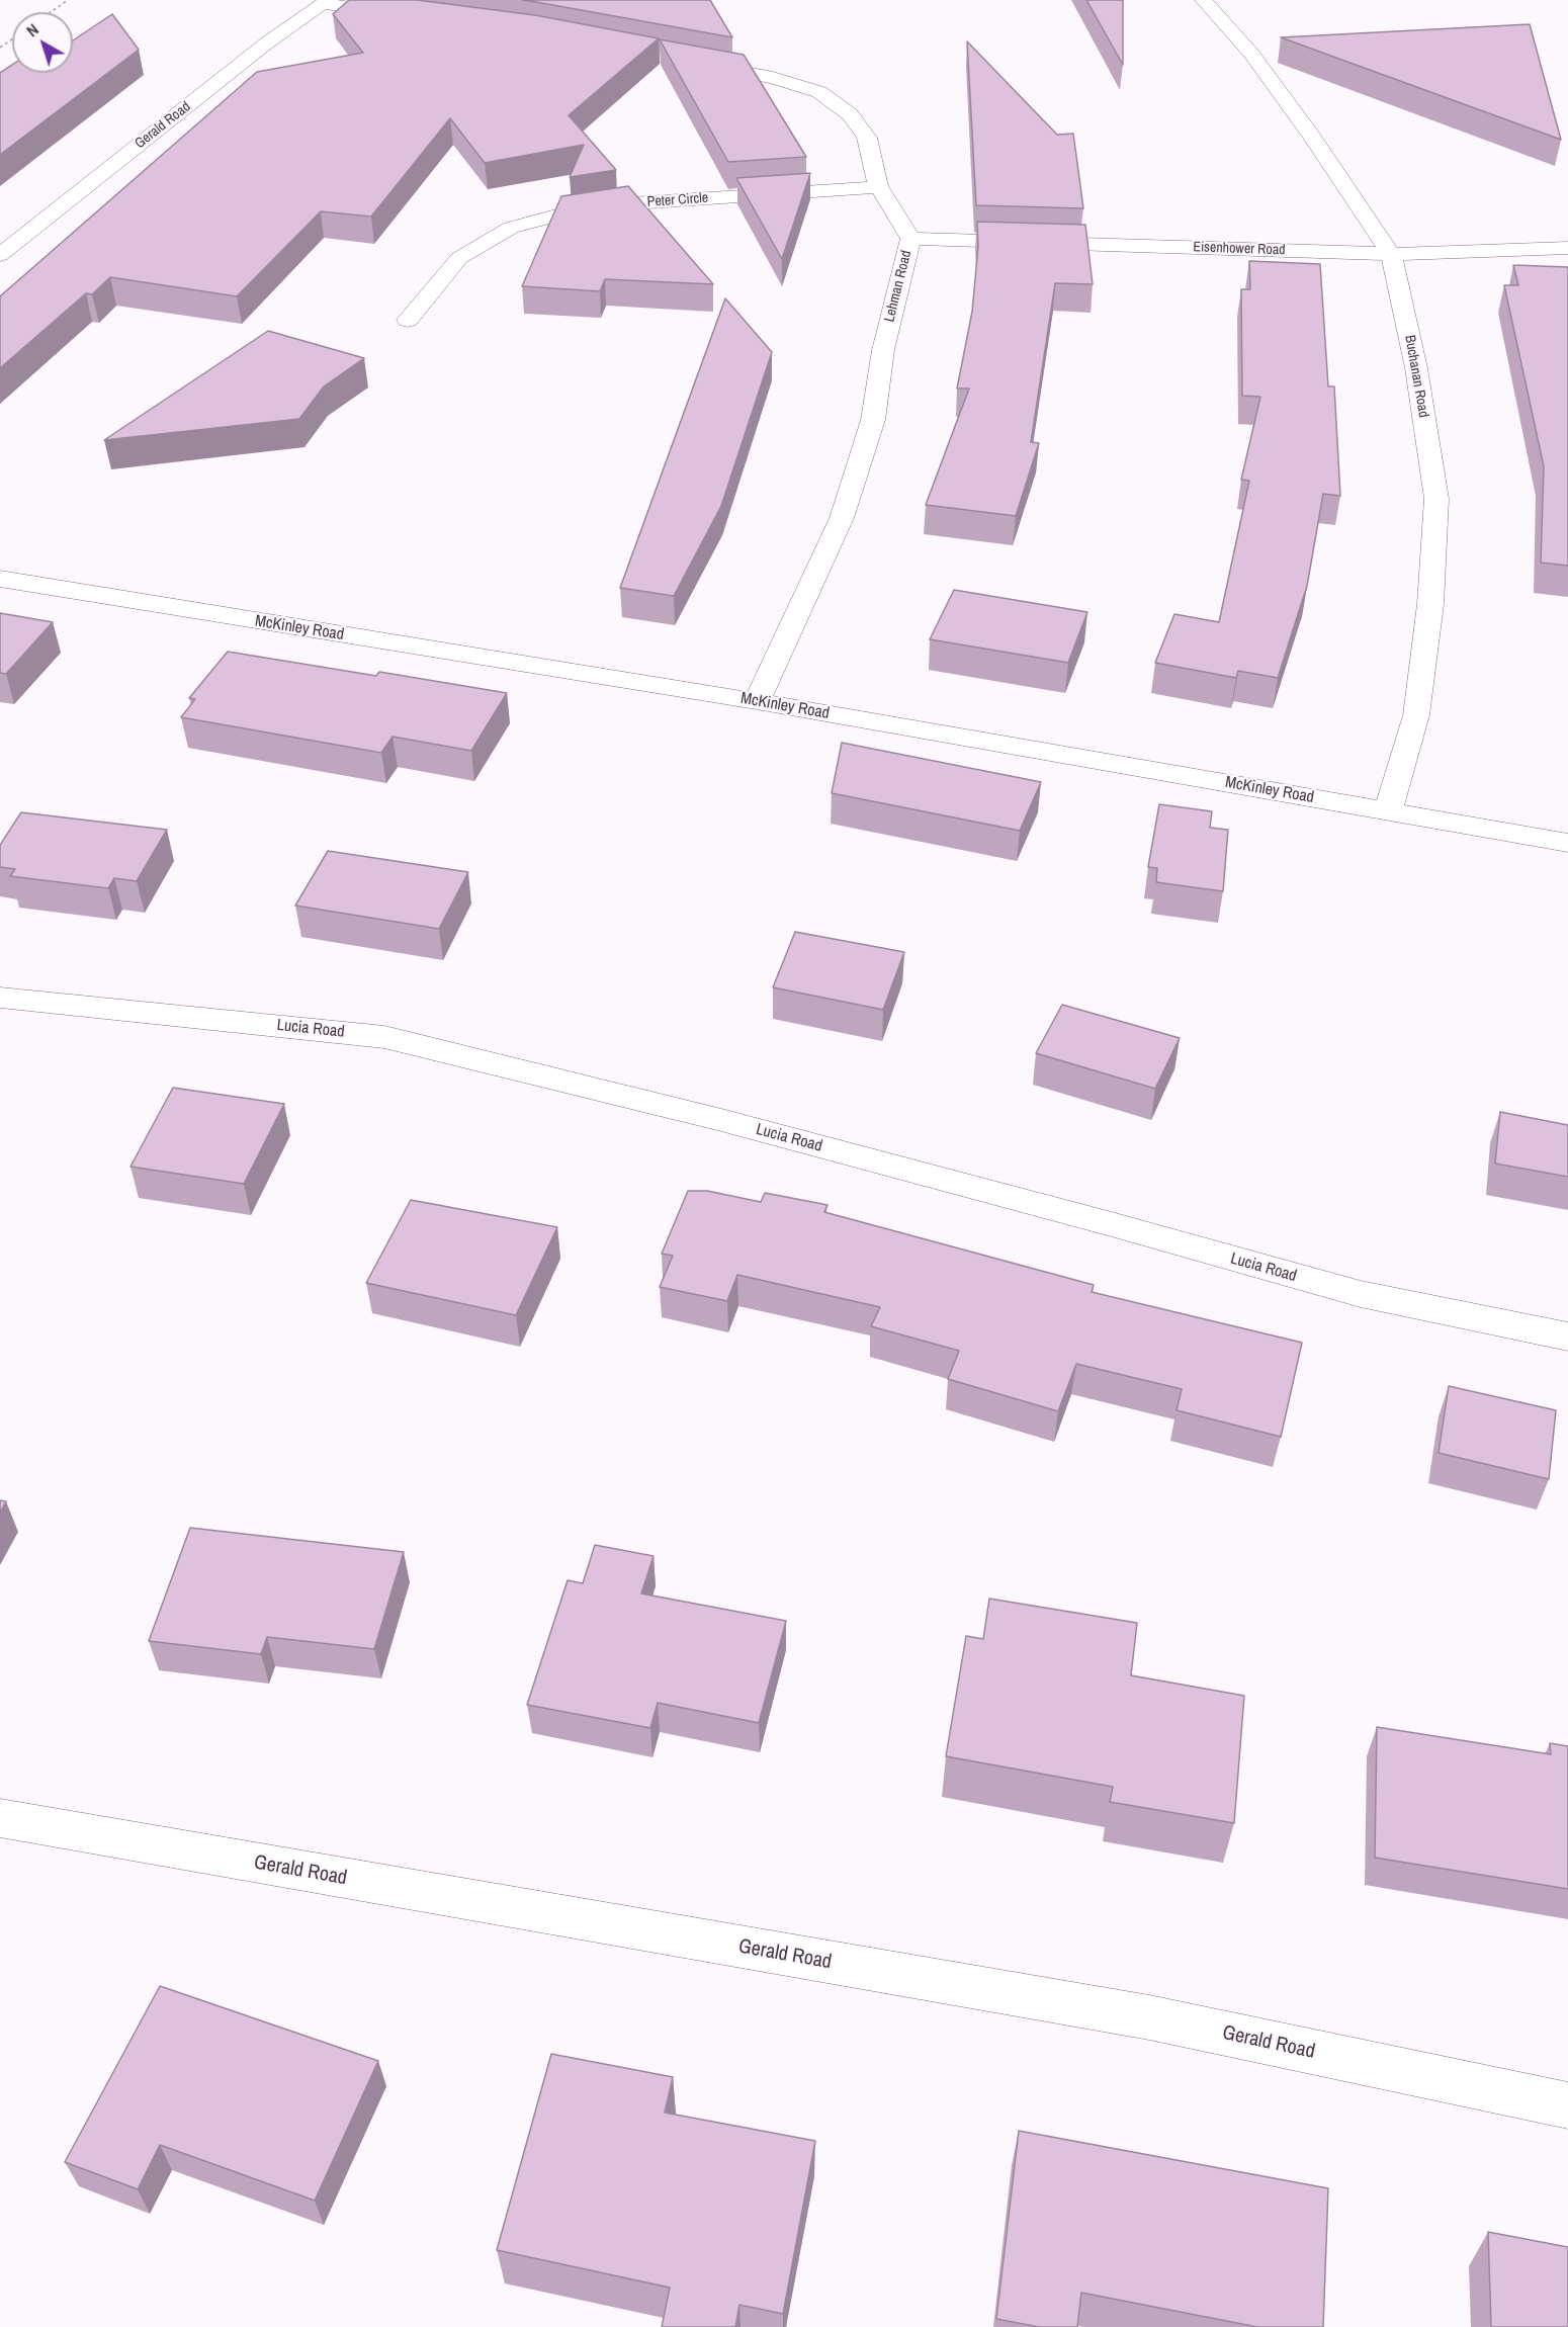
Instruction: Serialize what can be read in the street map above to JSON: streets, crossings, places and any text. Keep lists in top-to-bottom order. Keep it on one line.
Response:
{"streets":{"street":["Gerald Road","Peter Circle","Eisenhower Road","Lehman Road","Buchanan Road","McKinley Road","Lucia Road"]},"crossings":[["Peter Circle","Lehman Road"],["Eisenhower Road","Lehman Road"],["Eisenhower Road","Buchanan Road"],["Lehman Road","McKinley Road"],["Buchanan Road","McKinley Road"]],"north":"top left"}
